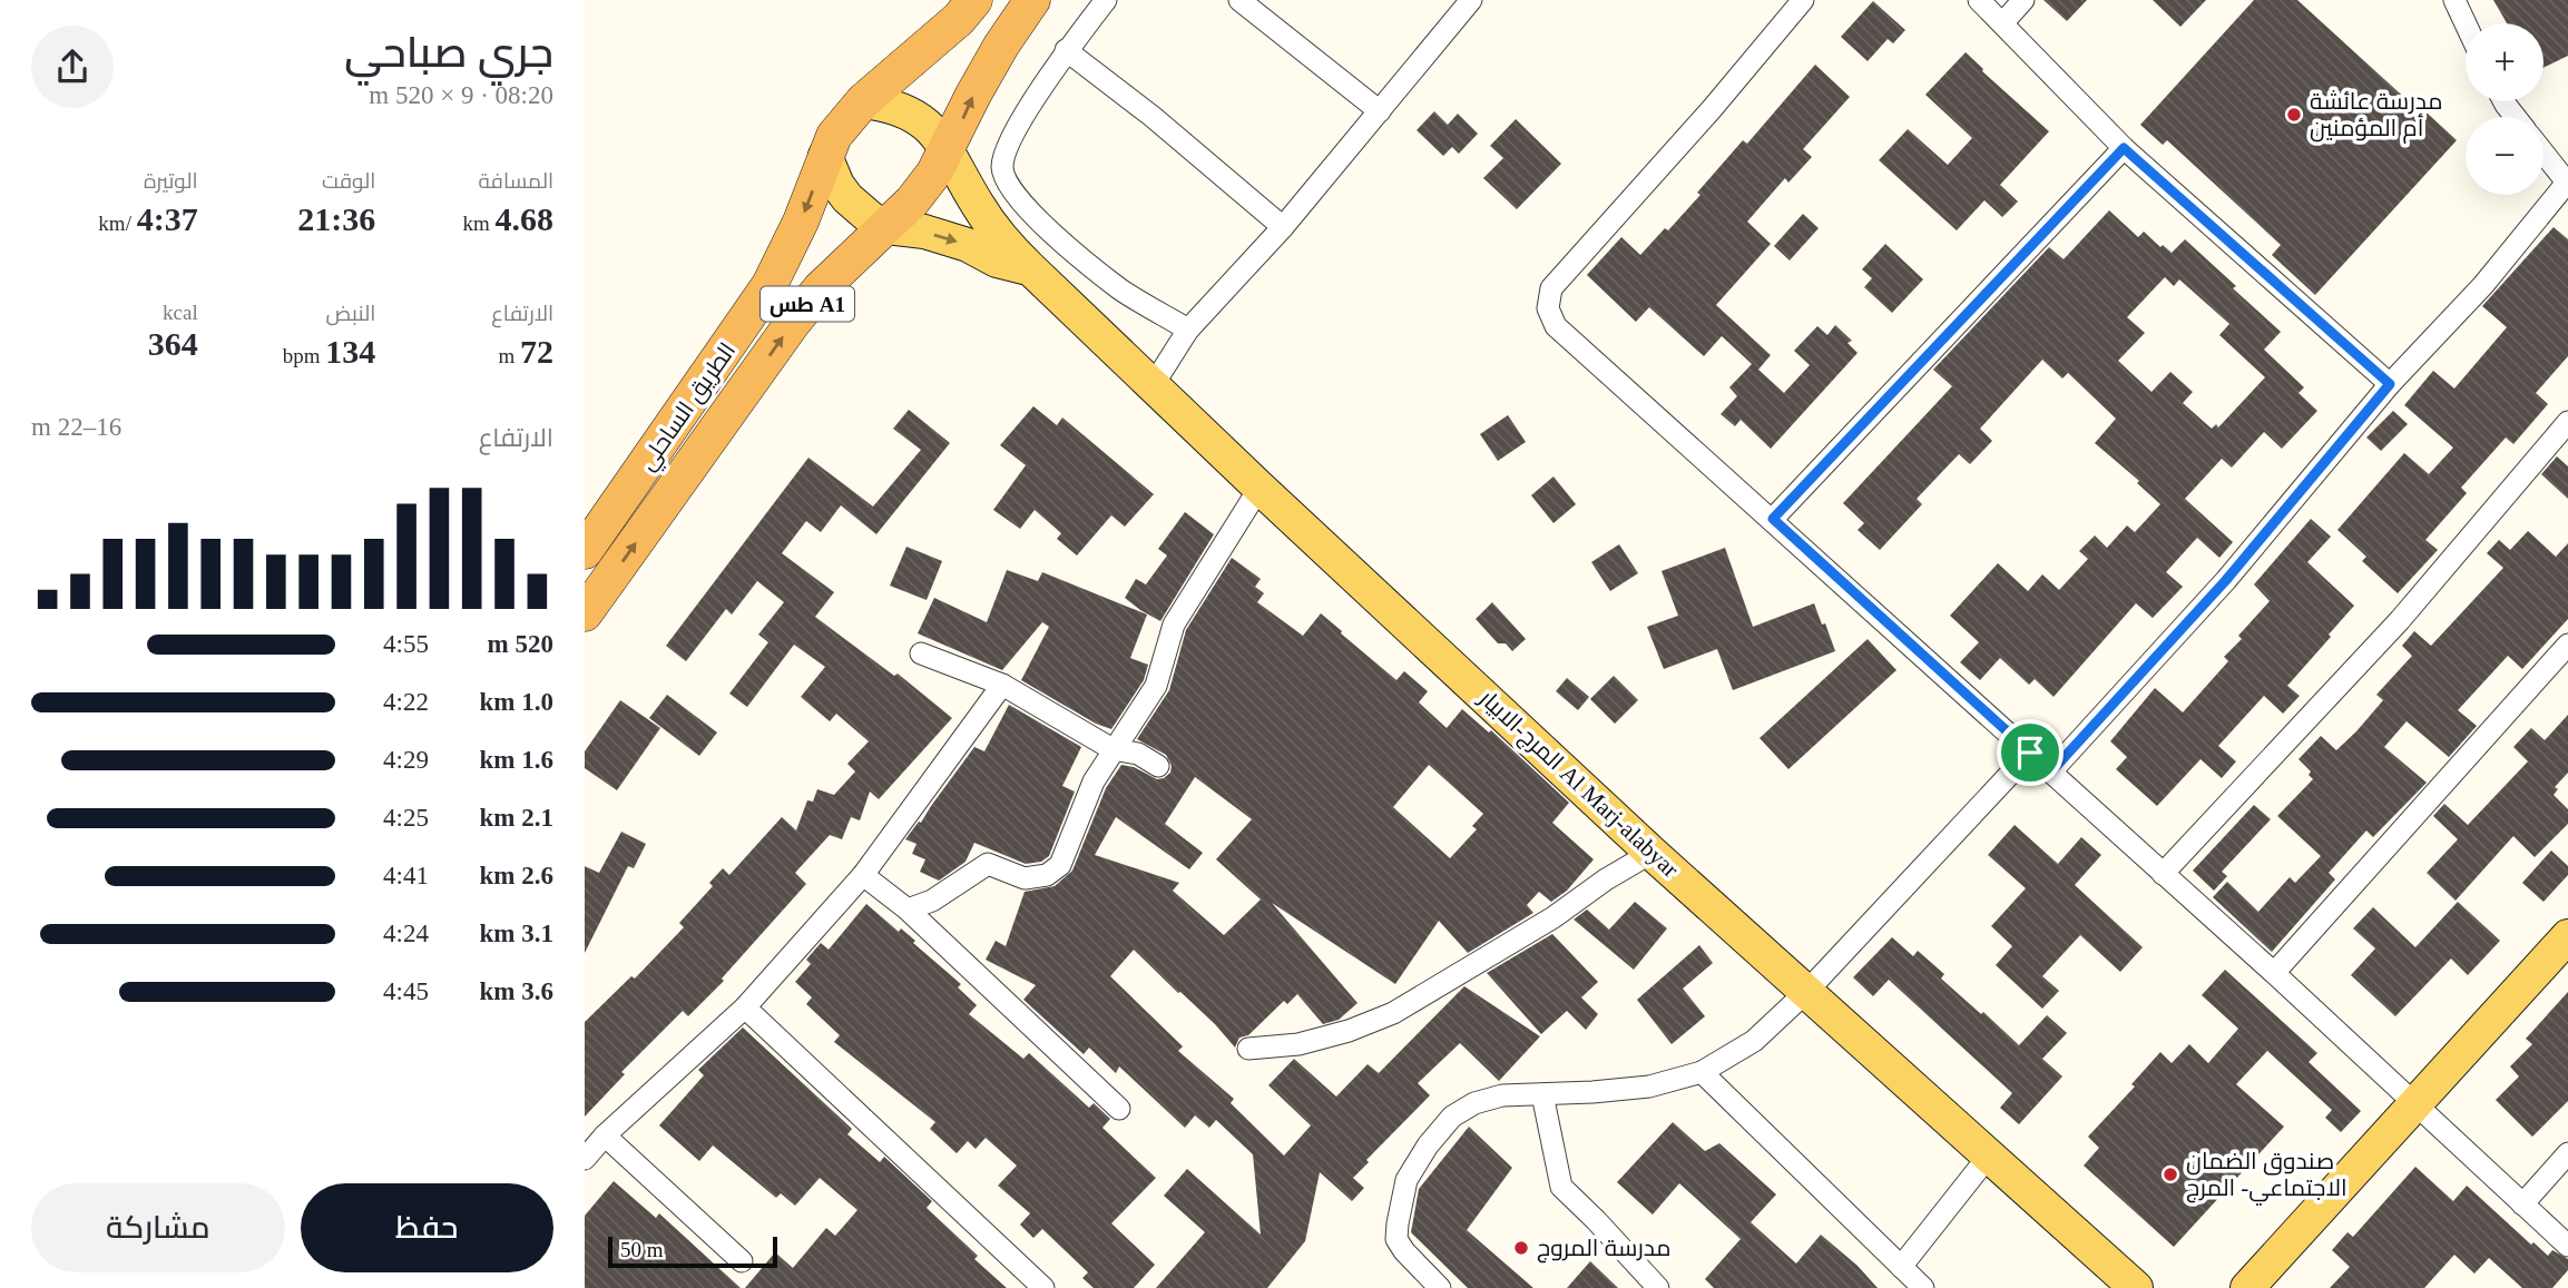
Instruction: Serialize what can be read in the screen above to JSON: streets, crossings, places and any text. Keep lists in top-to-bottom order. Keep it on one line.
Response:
{"streets":{"highway":["طس A1","الطريق الساحلي"],"main road":["المرج-الابيار Al Marj-alabyar"]},"crossings":[["طس A1","الطريق الساحلي"],["طس A1","المرج-الابيار Al Marj-alabyar"],["الطريق الساحلي","المرج-الابيار Al Marj-alabyar"]],"places":["مدرسة عائشة أم المؤمنين","صندوق الضمان الاجتماعي- المرج","مدرسة المروج"],"scale_bar":"50 m","page":{"heading":["جري صباحي","08:20 · 9 × 520 m"],"map_buttons":["+","−"],"stats":[["المسافة","4.68 km"],["الوقت","21:36"],["الوتيرة","4:37 /km"],["الارتفاع","72 m"],["النبض","134 bpm"],["kcal","364"]],"chart":["الارتفاع","16–22 m"],"list":[{"name":"520 m","note":"4:55"},{"name":"1.0 km","note":"4:22"},{"name":"1.6 km","note":"4:29"},{"name":"2.1 km","note":"4:25"},{"name":"2.6 km","note":"4:41"},{"name":"3.1 km","note":"4:24"},{"name":"3.6 km","note":"4:45"}],"buttons":["حفظ","مشاركة"],"scale":"50 m"}}
